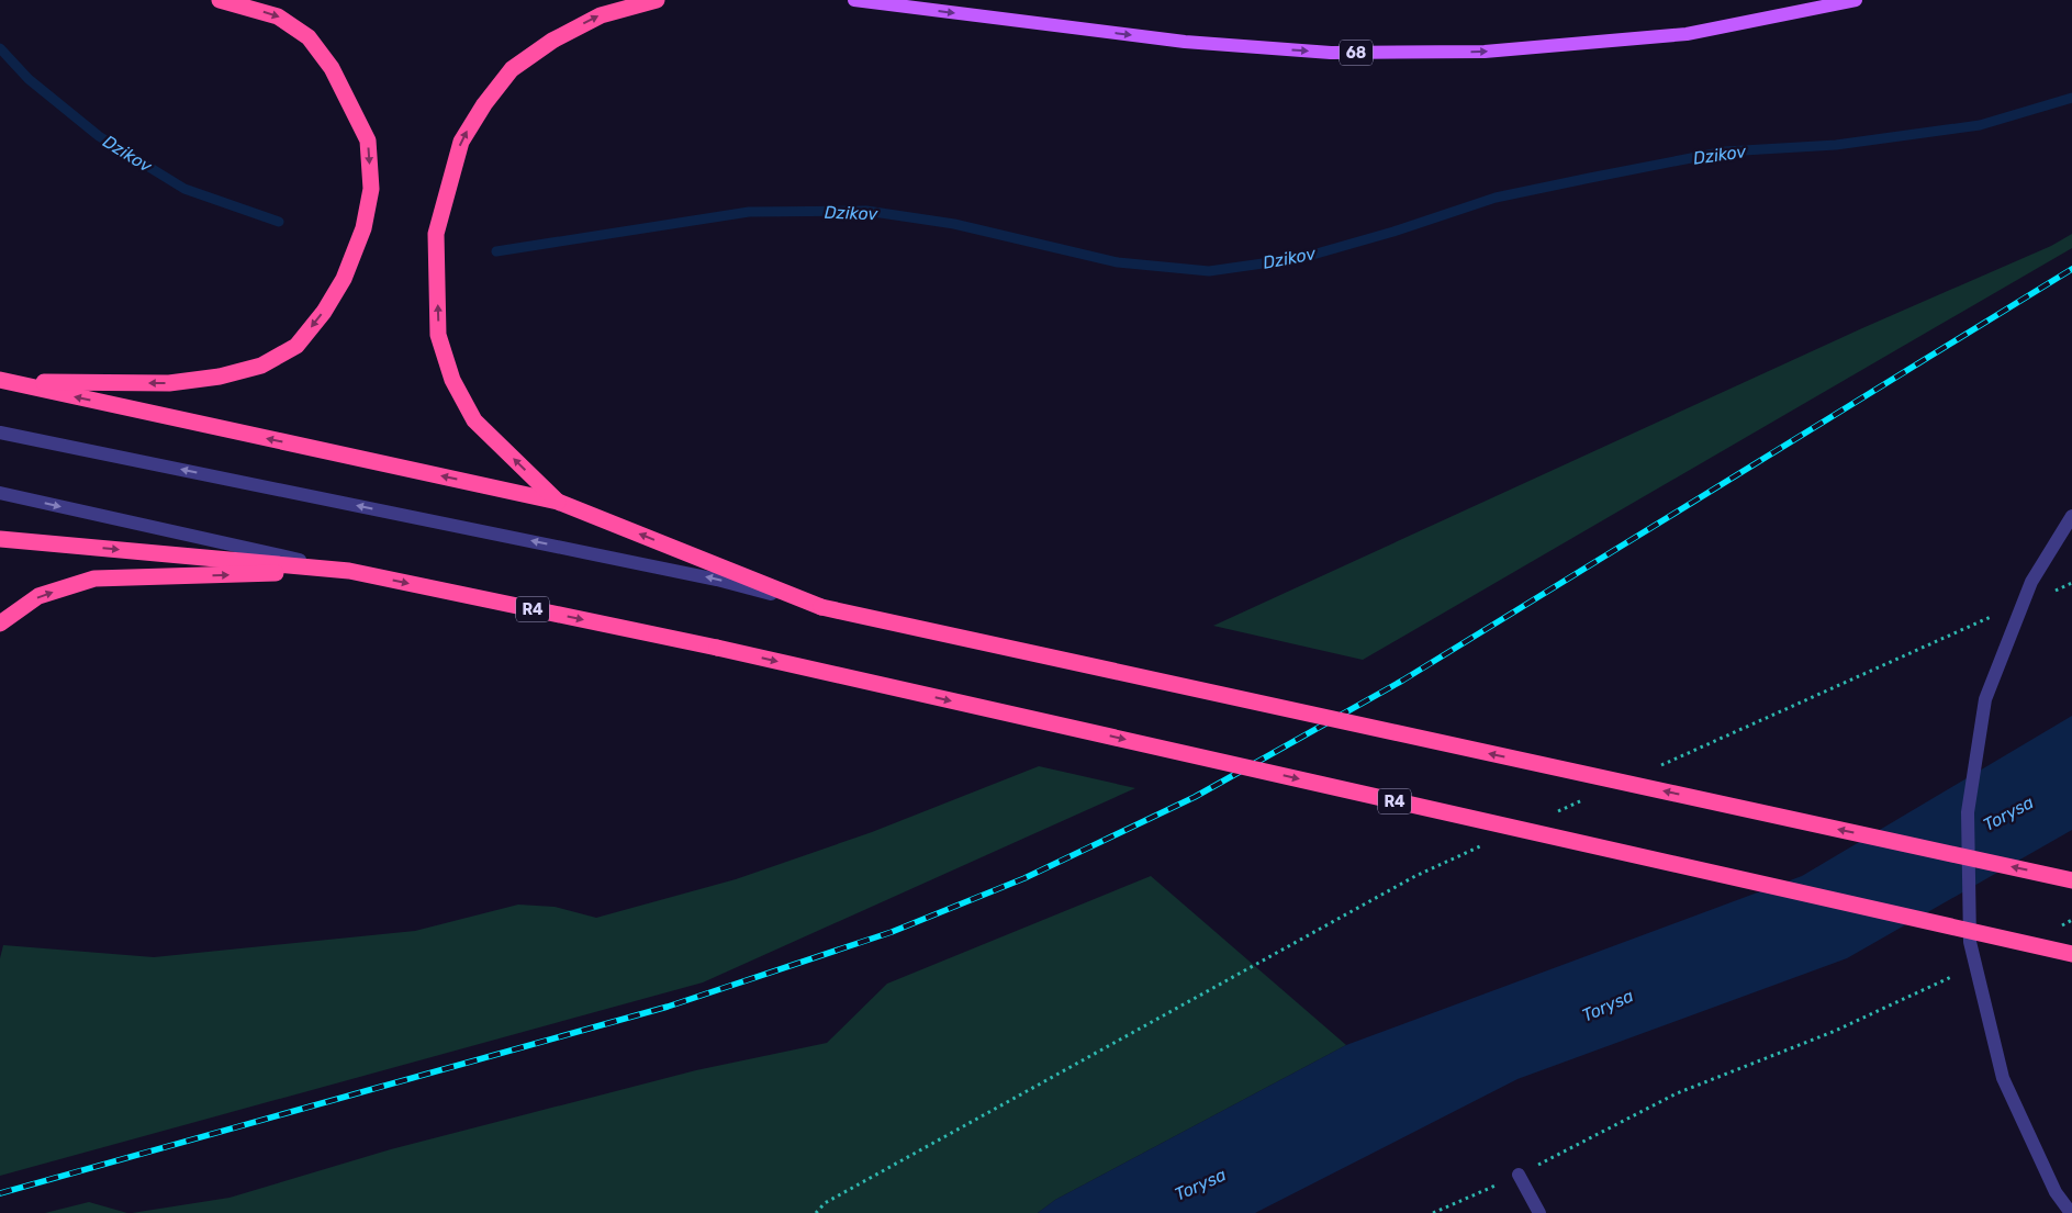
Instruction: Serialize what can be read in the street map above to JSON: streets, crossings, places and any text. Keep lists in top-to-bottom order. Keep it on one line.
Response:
{"streets":{"highway":["R4"],"main road":["68"]},"water":["Dzikov","Torysa"]}
